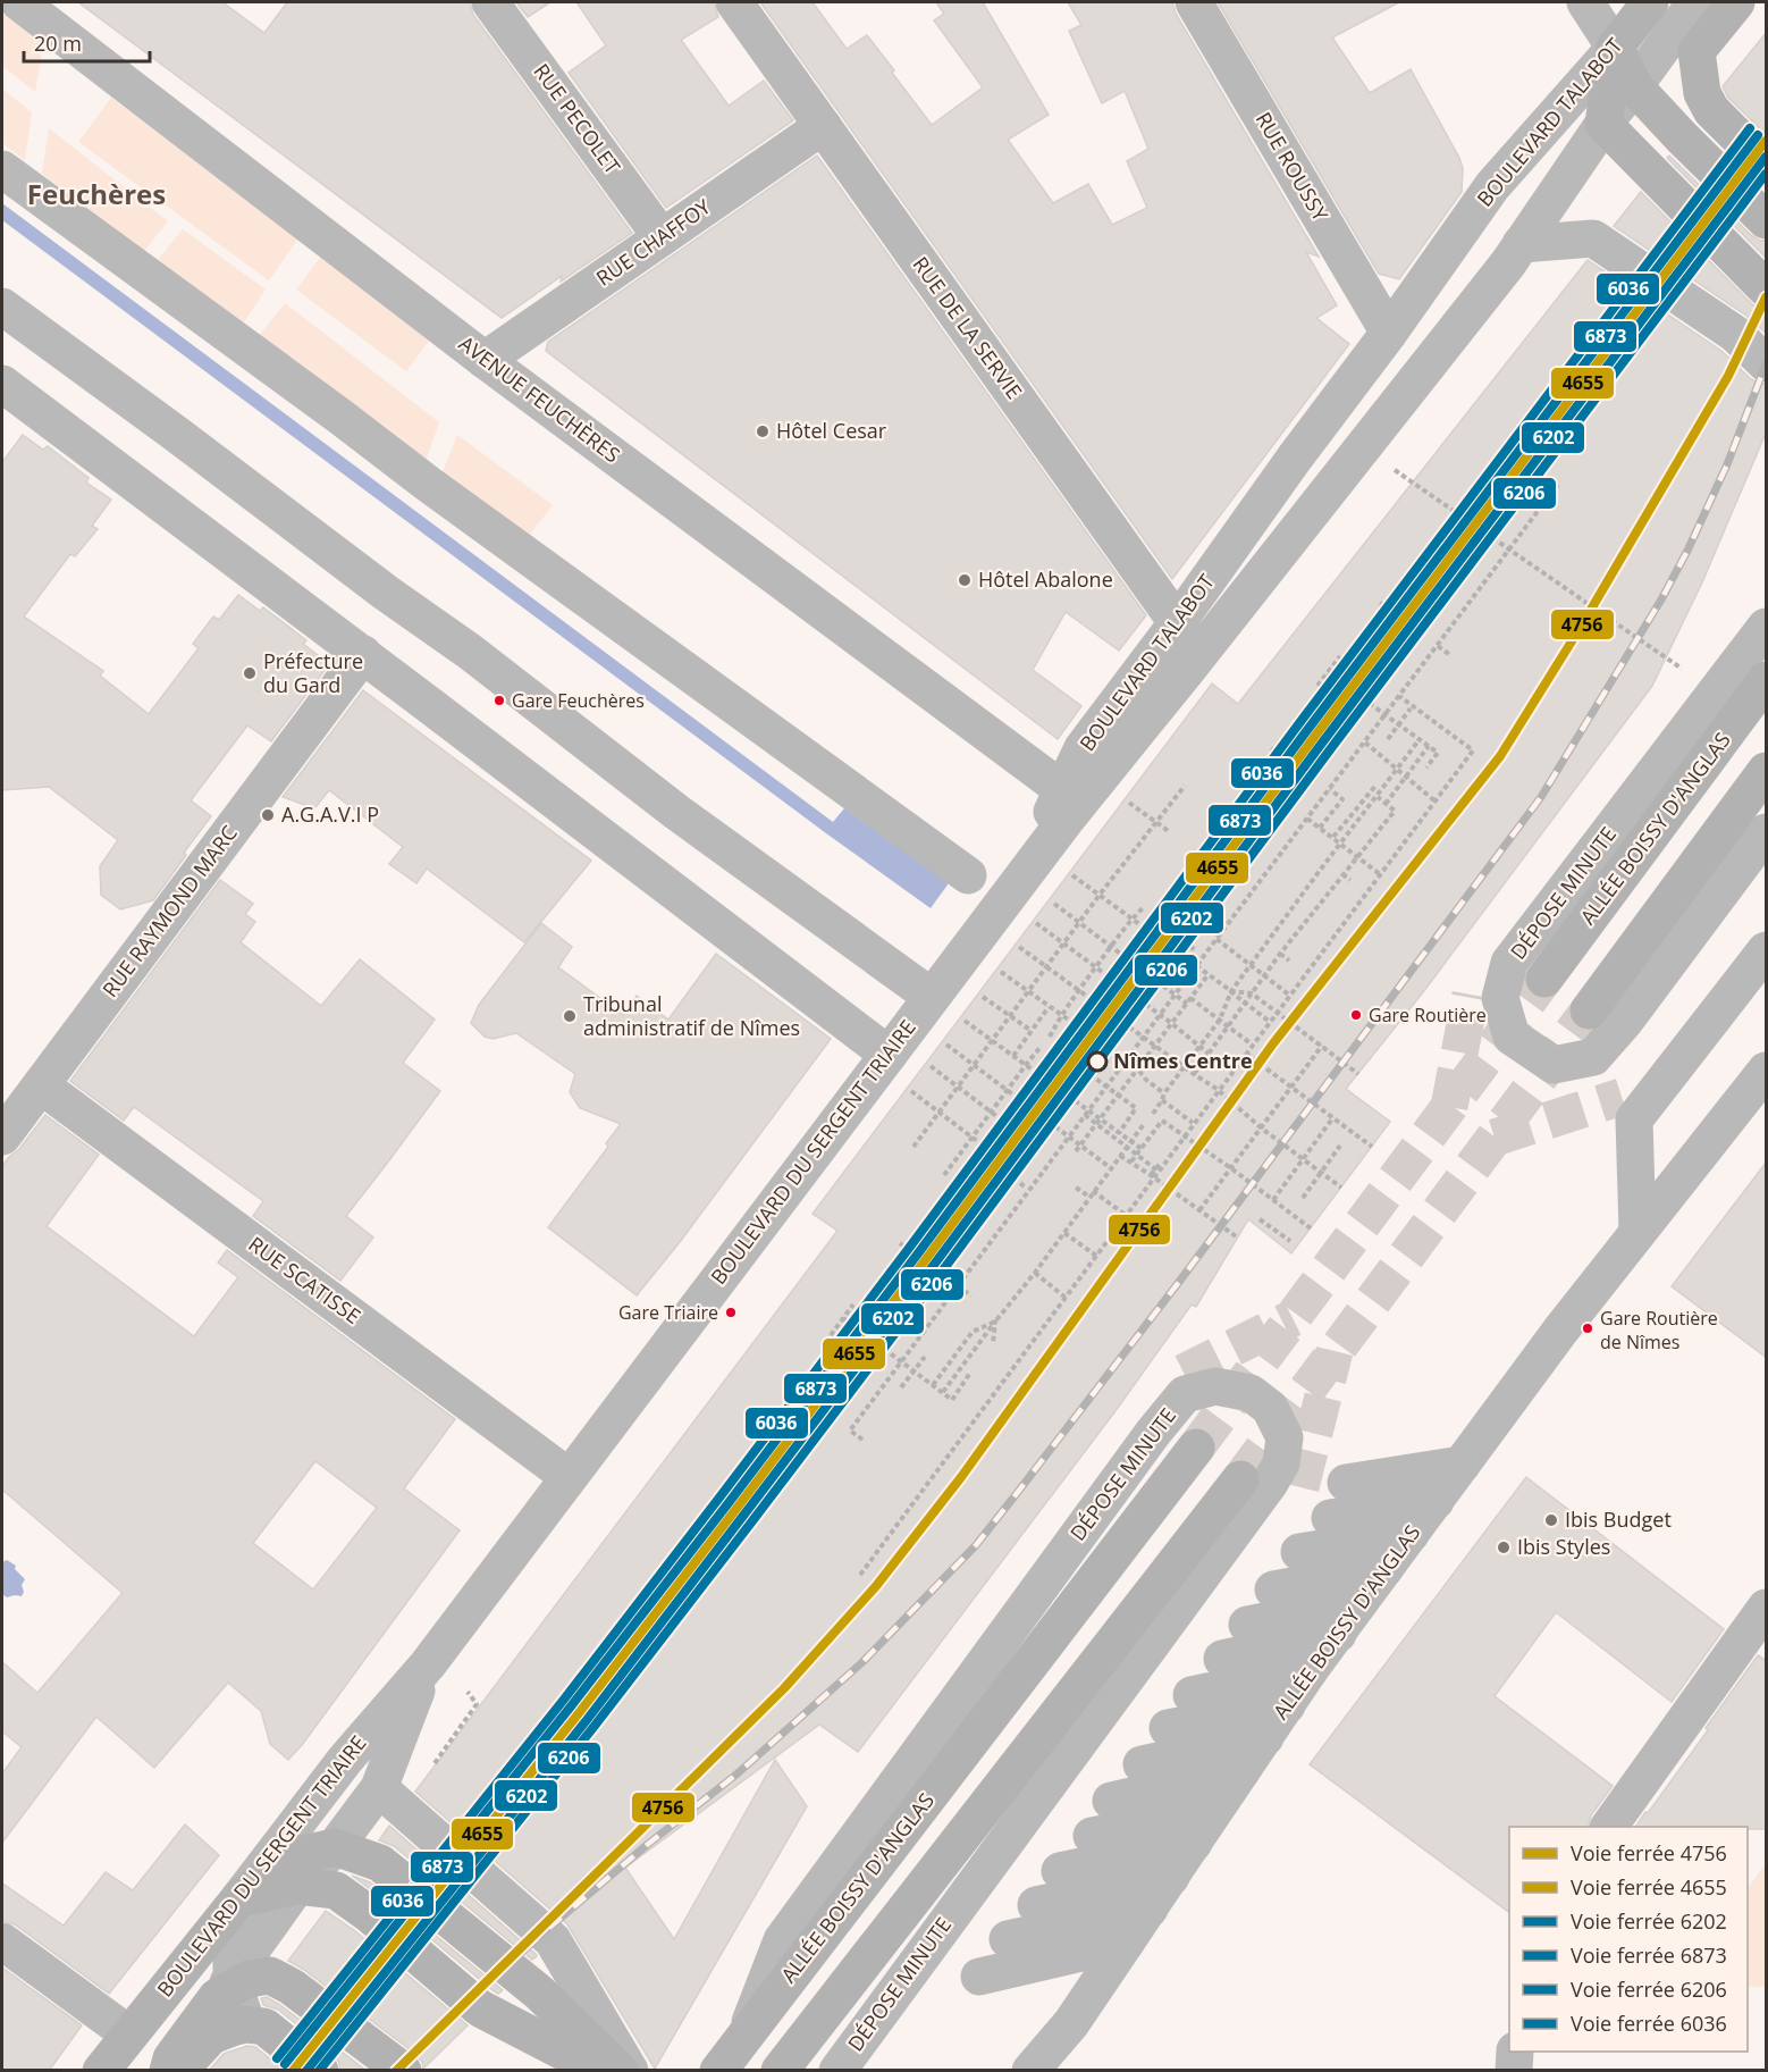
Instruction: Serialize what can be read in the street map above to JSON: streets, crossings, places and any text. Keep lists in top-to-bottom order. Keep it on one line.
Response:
{"streets":{"main road":["BOULEVARD TALABOT","ALLÉE BOISSY D'ANGLAS","BOULEVARD DU SERGENT TRIAIRE"],"street":["RUE PECOLET","RUE ROUSSY","RUE CHAFFOY","RUE DE LA SERVIE","AVENUE FEUCHÈRES","DÉPOSE MINUTE","RUE RAYMOND MARC","RUE SCATISSE"]},"crossings":[["RUE PECOLET","RUE CHAFFOY"],["BOULEVARD TALABOT","RUE ROUSSY"],["BOULEVARD TALABOT","RUE DE LA SERVIE"],["BOULEVARD TALABOT","AVENUE FEUCHÈRES"],["BOULEVARD TALABOT","BOULEVARD DU SERGENT TRIAIRE"],["RUE CHAFFOY","RUE DE LA SERVIE"],["RUE CHAFFOY","AVENUE FEUCHÈRES"],["ALLÉE BOISSY D'ANGLAS","DÉPOSE MINUTE"],["RUE RAYMOND MARC","RUE SCATISSE"],["BOULEVARD DU SERGENT TRIAIRE","RUE SCATISSE"]],"districts":["Feuchères"],"places":["Hôtel Cesar","Hôtel Abalone","Préfecture du Gard","Gare Feuchères","A.G.A.V.I P","Gare Routière","Tribunal administratif de Nîmes","Nîmes Centre","Gare Triaire","Gare Routière de Nîmes","Ibis Budget","Ibis Styles"],"lines":["rail line 6036","rail line 6873","rail line 4655","rail line 6202","rail line 6206","rail line 4756"],"legend":["Voie ferrée 4756","Voie ferrée 4655","Voie ferrée 6202","Voie ferrée 6873","Voie ferrée 6206","Voie ferrée 6036"],"scale_bar":"20 m"}
